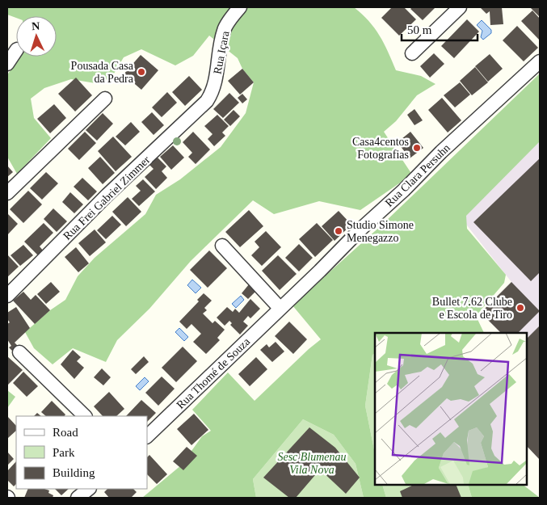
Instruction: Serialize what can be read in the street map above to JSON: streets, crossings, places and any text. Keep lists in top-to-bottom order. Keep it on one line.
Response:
{"streets":{"street":["Rua Içara","Rua Clara Persuhn","Rua Frei Gabriel Zimmer","Rua Thomé de Souza"]},"crossings":[["Rua Içara","Rua Frei Gabriel Zimmer"],["Rua Clara Persuhn","Rua Thomé de Souza"]],"parks":["Sesc Blumenau Vila Nova"],"places":["Pousada Casa da Pedra","Casa4centos Fotografias","Studio Simone Menegazzo","Bullet 7.62 Clube e Escola de Tiro"],"legend":["Road","Park","Building"],"scale_bar":"50 m","north":"top"}
